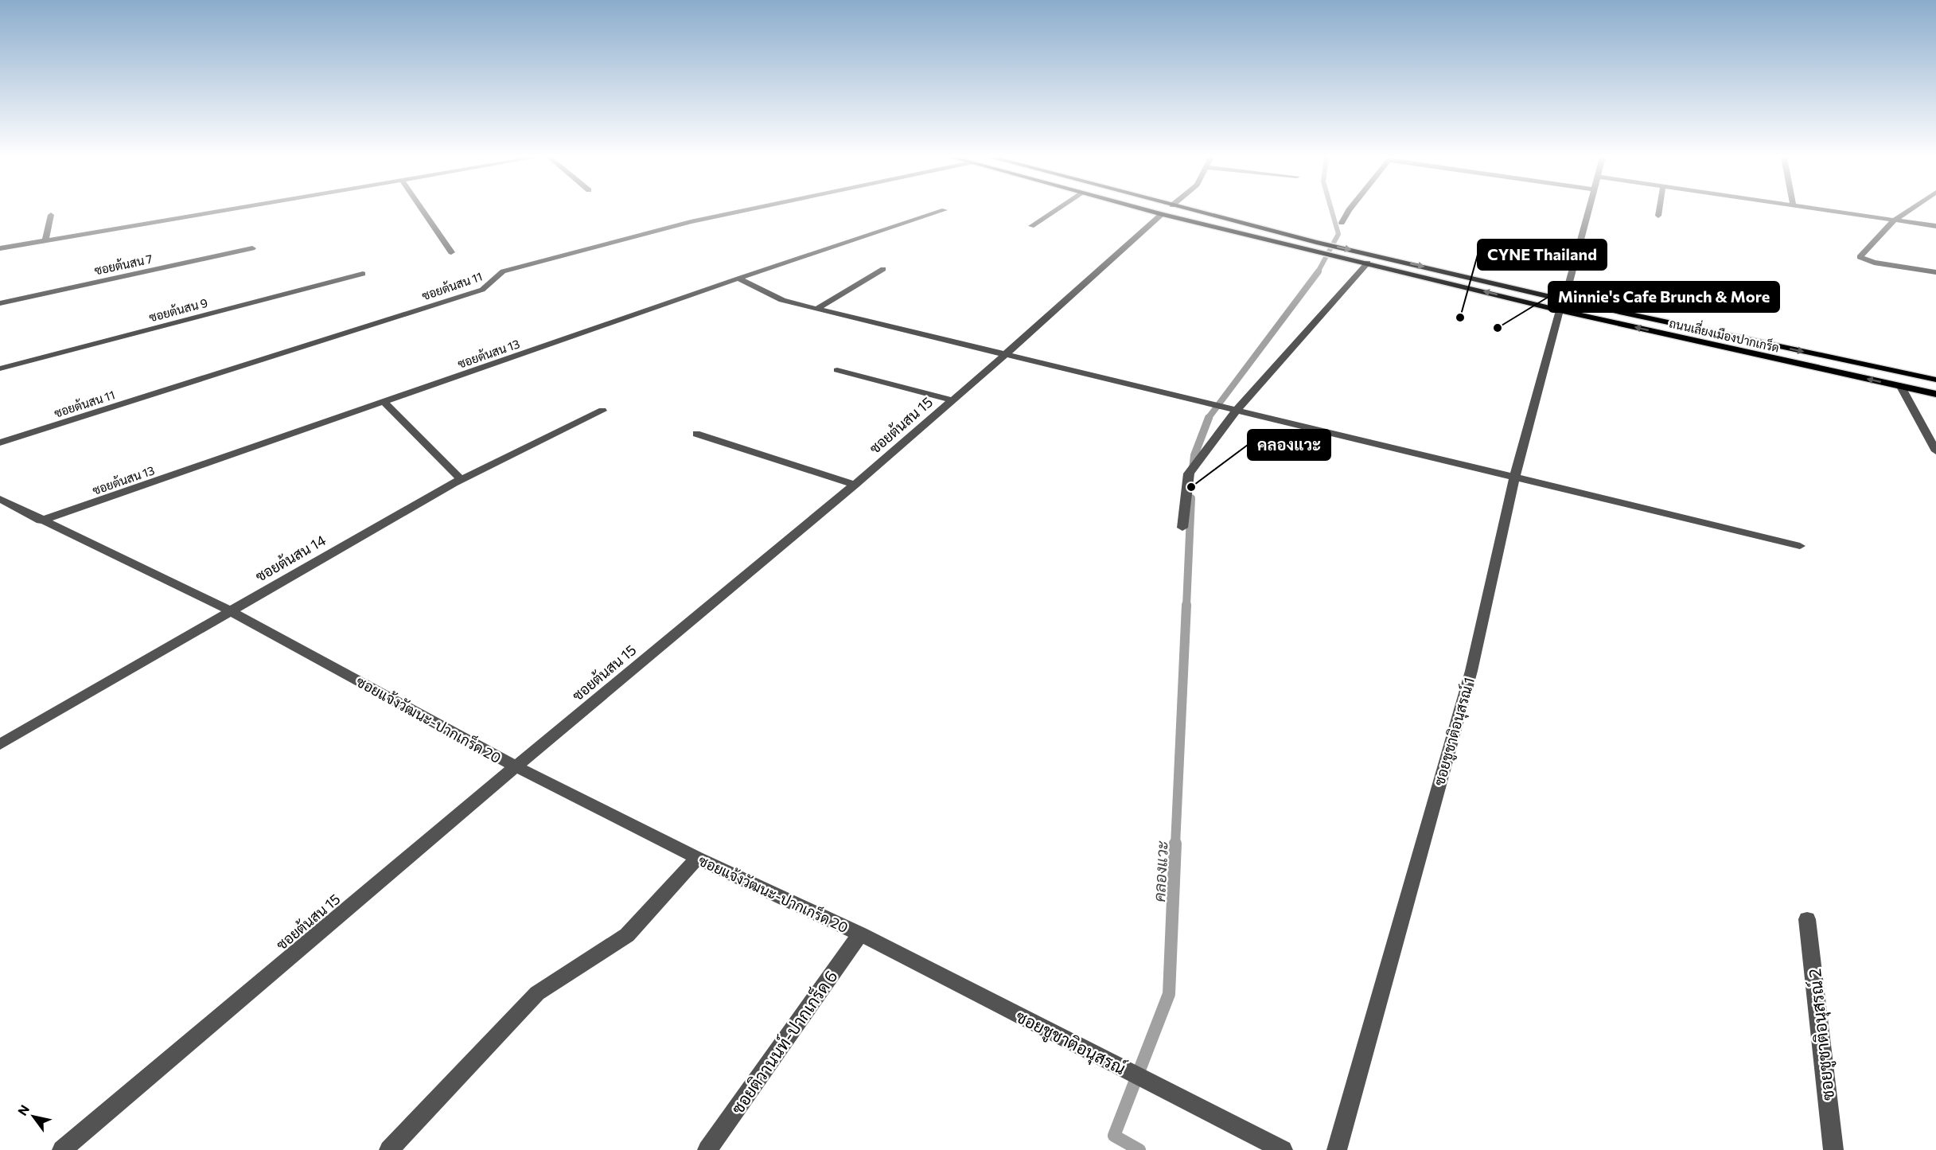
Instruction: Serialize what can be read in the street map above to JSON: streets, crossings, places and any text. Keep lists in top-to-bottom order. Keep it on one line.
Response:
{"streets":{"main road":["ถนนเลี่ยงเมืองปากเกร็ด"],"street":["ซอยต้นสน 7","ซอยต้นสน 11","ซอยต้นสน 9","ซอยต้นสน 13","ซอยต้นสน 15","ซอยต้นสน 14","ซอยแจ้งวัฒนะ-ปากเกร็ด 20","ซอยชูชาติอนุสรณ์ 1","ซอยชูชาติอนุสรณ์ 2","ซอยติวานนท์-ปากเกร็ด 6","ซอยชูชาติอนุสรณ์"]},"crossings":[["ถนนเลี่ยงเมืองปากเกร็ด","ซอยชูชาติอนุสรณ์ 1"],["ซอยต้นสน 13","ซอยแจ้งวัฒนะ-ปากเกร็ด 20"],["ซอยต้นสน 15","ซอยแจ้งวัฒนะ-ปากเกร็ด 20"],["ซอยต้นสน 14","ซอยแจ้งวัฒนะ-ปากเกร็ด 20"],["ซอยแจ้งวัฒนะ-ปากเกร็ด 20","ซอยติวานนท์-ปากเกร็ด 6"],["ซอยแจ้งวัฒนะ-ปากเกร็ด 20","ซอยชูชาติอนุสรณ์"],["ซอยติวานนท์-ปากเกร็ด 6","ซอยชูชาติอนุสรณ์"]],"water":["คลองแวะ"],"places":["CYNE Thailand","Minnie's Cafe Brunch & More","คลองแวะ"],"north":"top left"}
